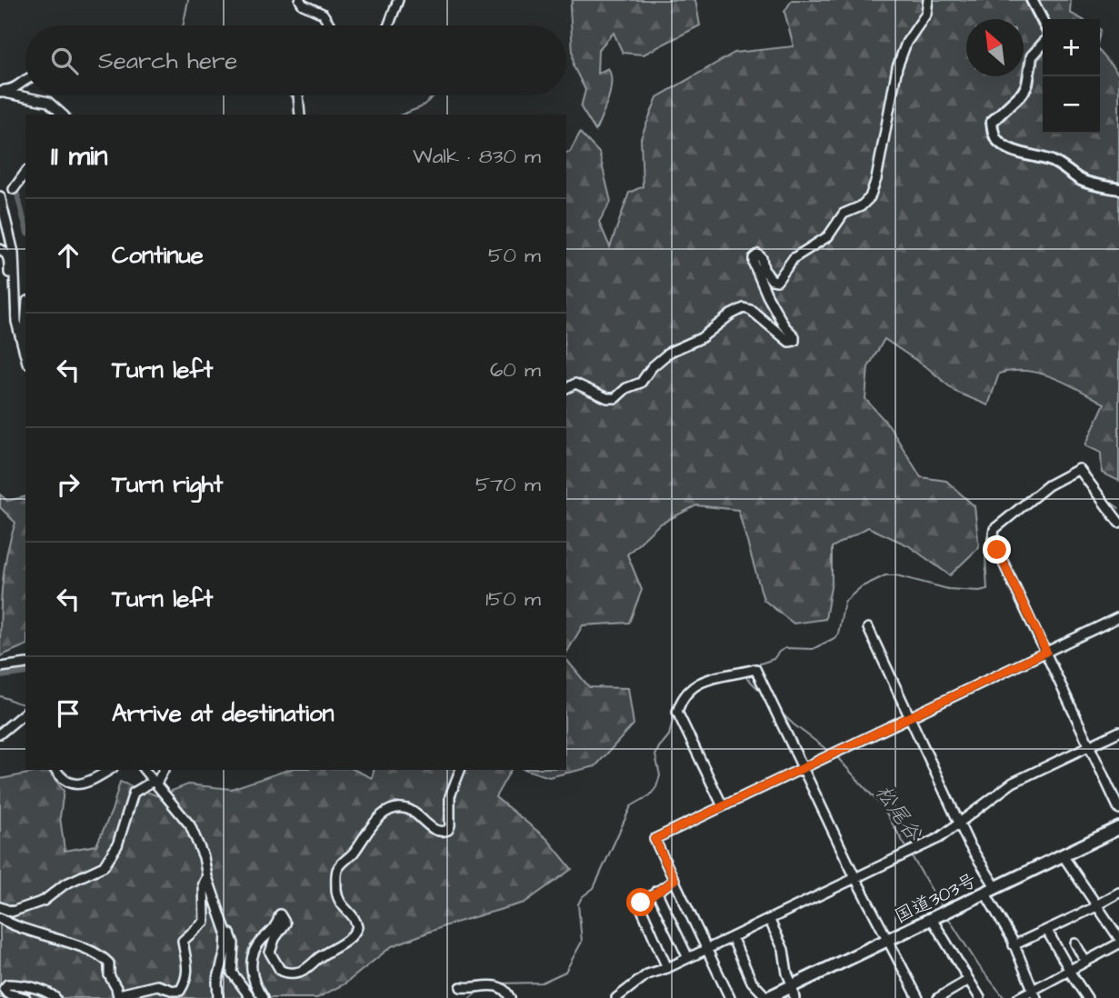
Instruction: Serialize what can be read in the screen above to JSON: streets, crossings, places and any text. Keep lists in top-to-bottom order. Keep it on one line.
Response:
{"streets":{"highway":["国道303号"]},"water":["松尾谷"],"north":"top left","page":{"map_buttons":["+","−"],"search":"Search here","heading":["11 min","Walk · 830 m"],"list":[["Continue","50 m"],["Turn left","60 m"],["Turn right","570 m"],["Turn left","150 m"],"Arrive at destination"]}}
